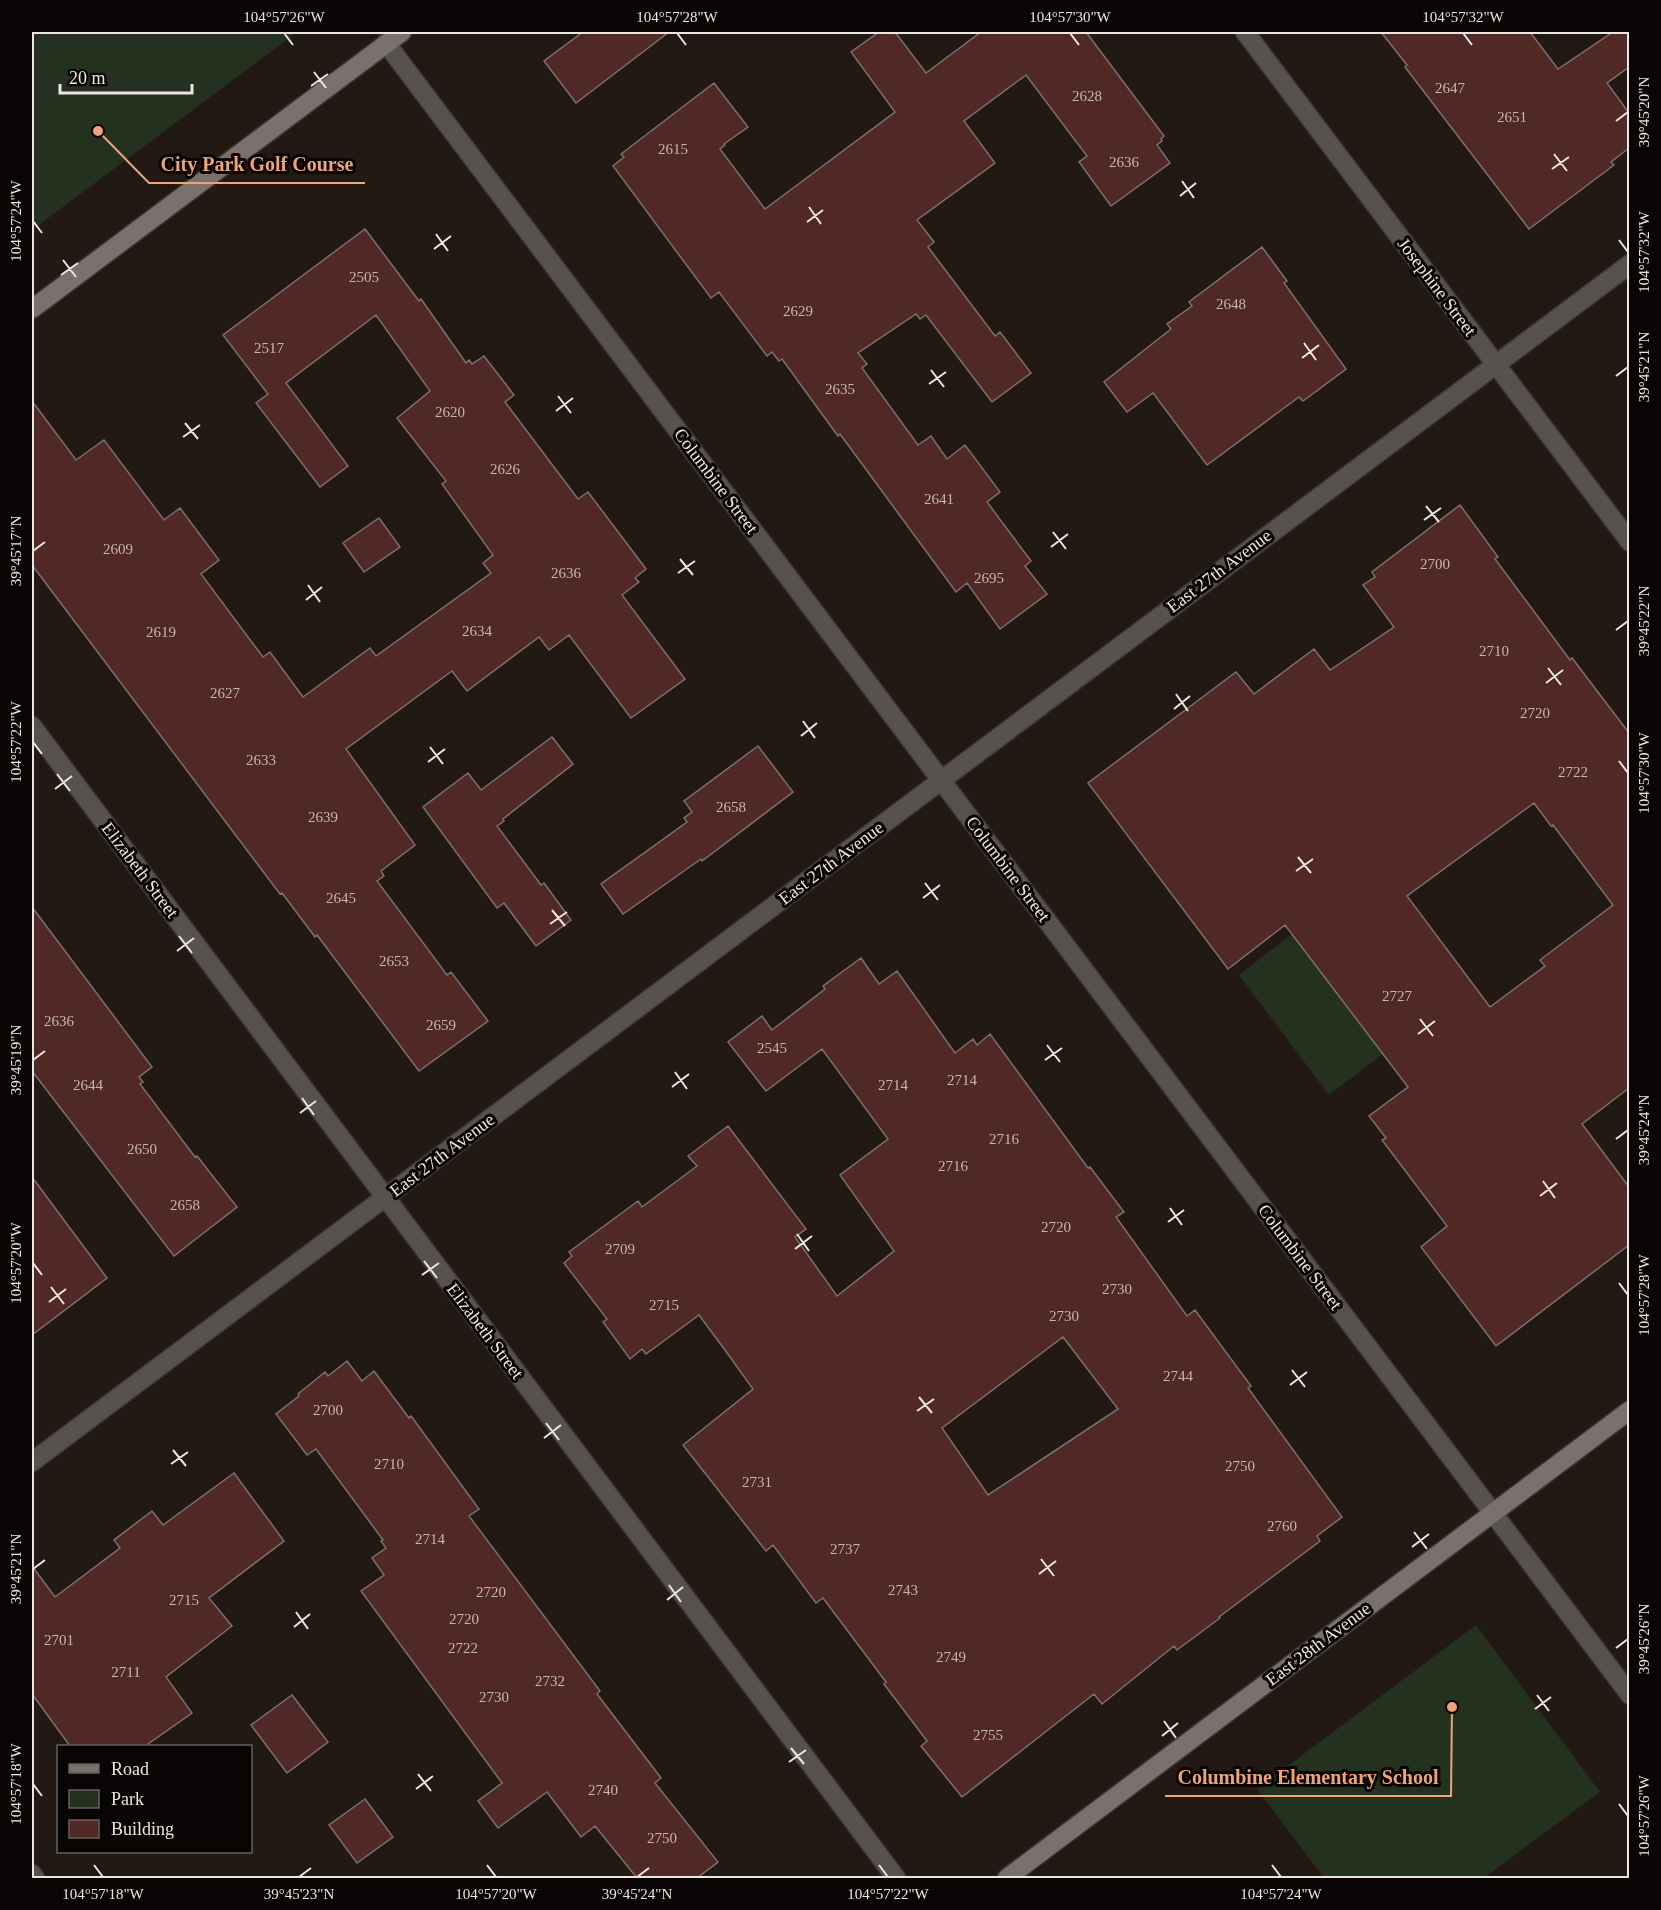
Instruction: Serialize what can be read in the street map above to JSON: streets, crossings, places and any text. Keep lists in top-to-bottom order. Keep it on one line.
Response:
{"streets":{"street":["Josephine Street","Columbine Street","East 27th Avenue","Elizabeth Street","East 28th Avenue"]},"crossings":[["Josephine Street","East 27th Avenue"],["Columbine Street","East 27th Avenue"],["Columbine Street","East 28th Avenue"],["East 27th Avenue","Elizabeth Street"]],"places":["City Park Golf Course","Columbine Elementary School"],"house_numbers":["2647","2628","2651","2615","2636","2505","2648","2629","2517","2635","2620","2626","2641","2609","2700","2636","2695","2634","2619","2710","2627","2720","2633","2722","2658","2639","2645","2653","2727","2636","2659","2545","2714","2644","2714","2716","2650","2716","2658","2720","2709","2730","2715","2730","2744","2700","2710","2750","2731","2760","2714","2737","2743","2720","2715","2720","2701","2722","2749","2711","2732","2730","2755","2740","2750"],"legend":["Road","Park","Building"],"scale_bar":"20 m","coordinates":["104°57'26\"W","104°57'28\"W","104°57'30\"W","104°57'32\"W","39°45'20\"N","104°57'24\"W","39°45'21\"N","39°45'17\"N","39°45'22\"N","104°57'22\"W","39°45'19\"N","39°45'24\"N","104°57'20\"W","39°45'26\"N","104°57'18\"W","39°45'23\"N"]}
